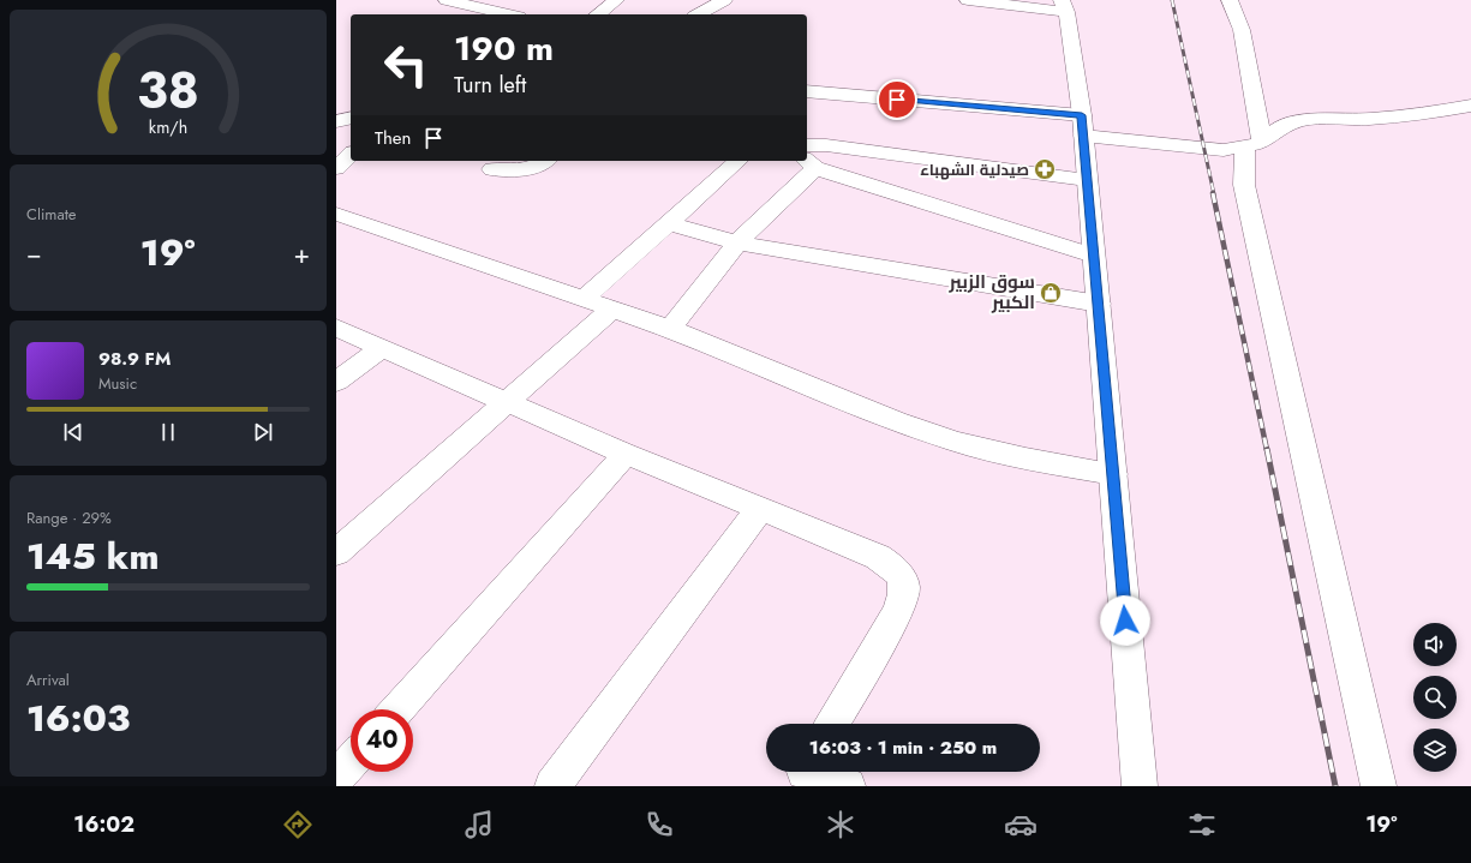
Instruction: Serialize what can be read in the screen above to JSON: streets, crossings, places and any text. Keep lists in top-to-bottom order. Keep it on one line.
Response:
{"places":{"pharmacy":["صيدلية الشهباء"],"shop":["سوق الزبير الكبير"]},"page":{"turn":["190 m","Turn left"],"then":"Then","tile":["Climate",["Range · 29%","145 km"],["Arrival","16:03"]],"heat":["−","19°","+"],"song":["98.9 FM","Music"],"limit":"40","trip":"16:03 · 1 min · 250 m","tabs":["16:02","19°"],"gauge":["38","km/h"]}}
